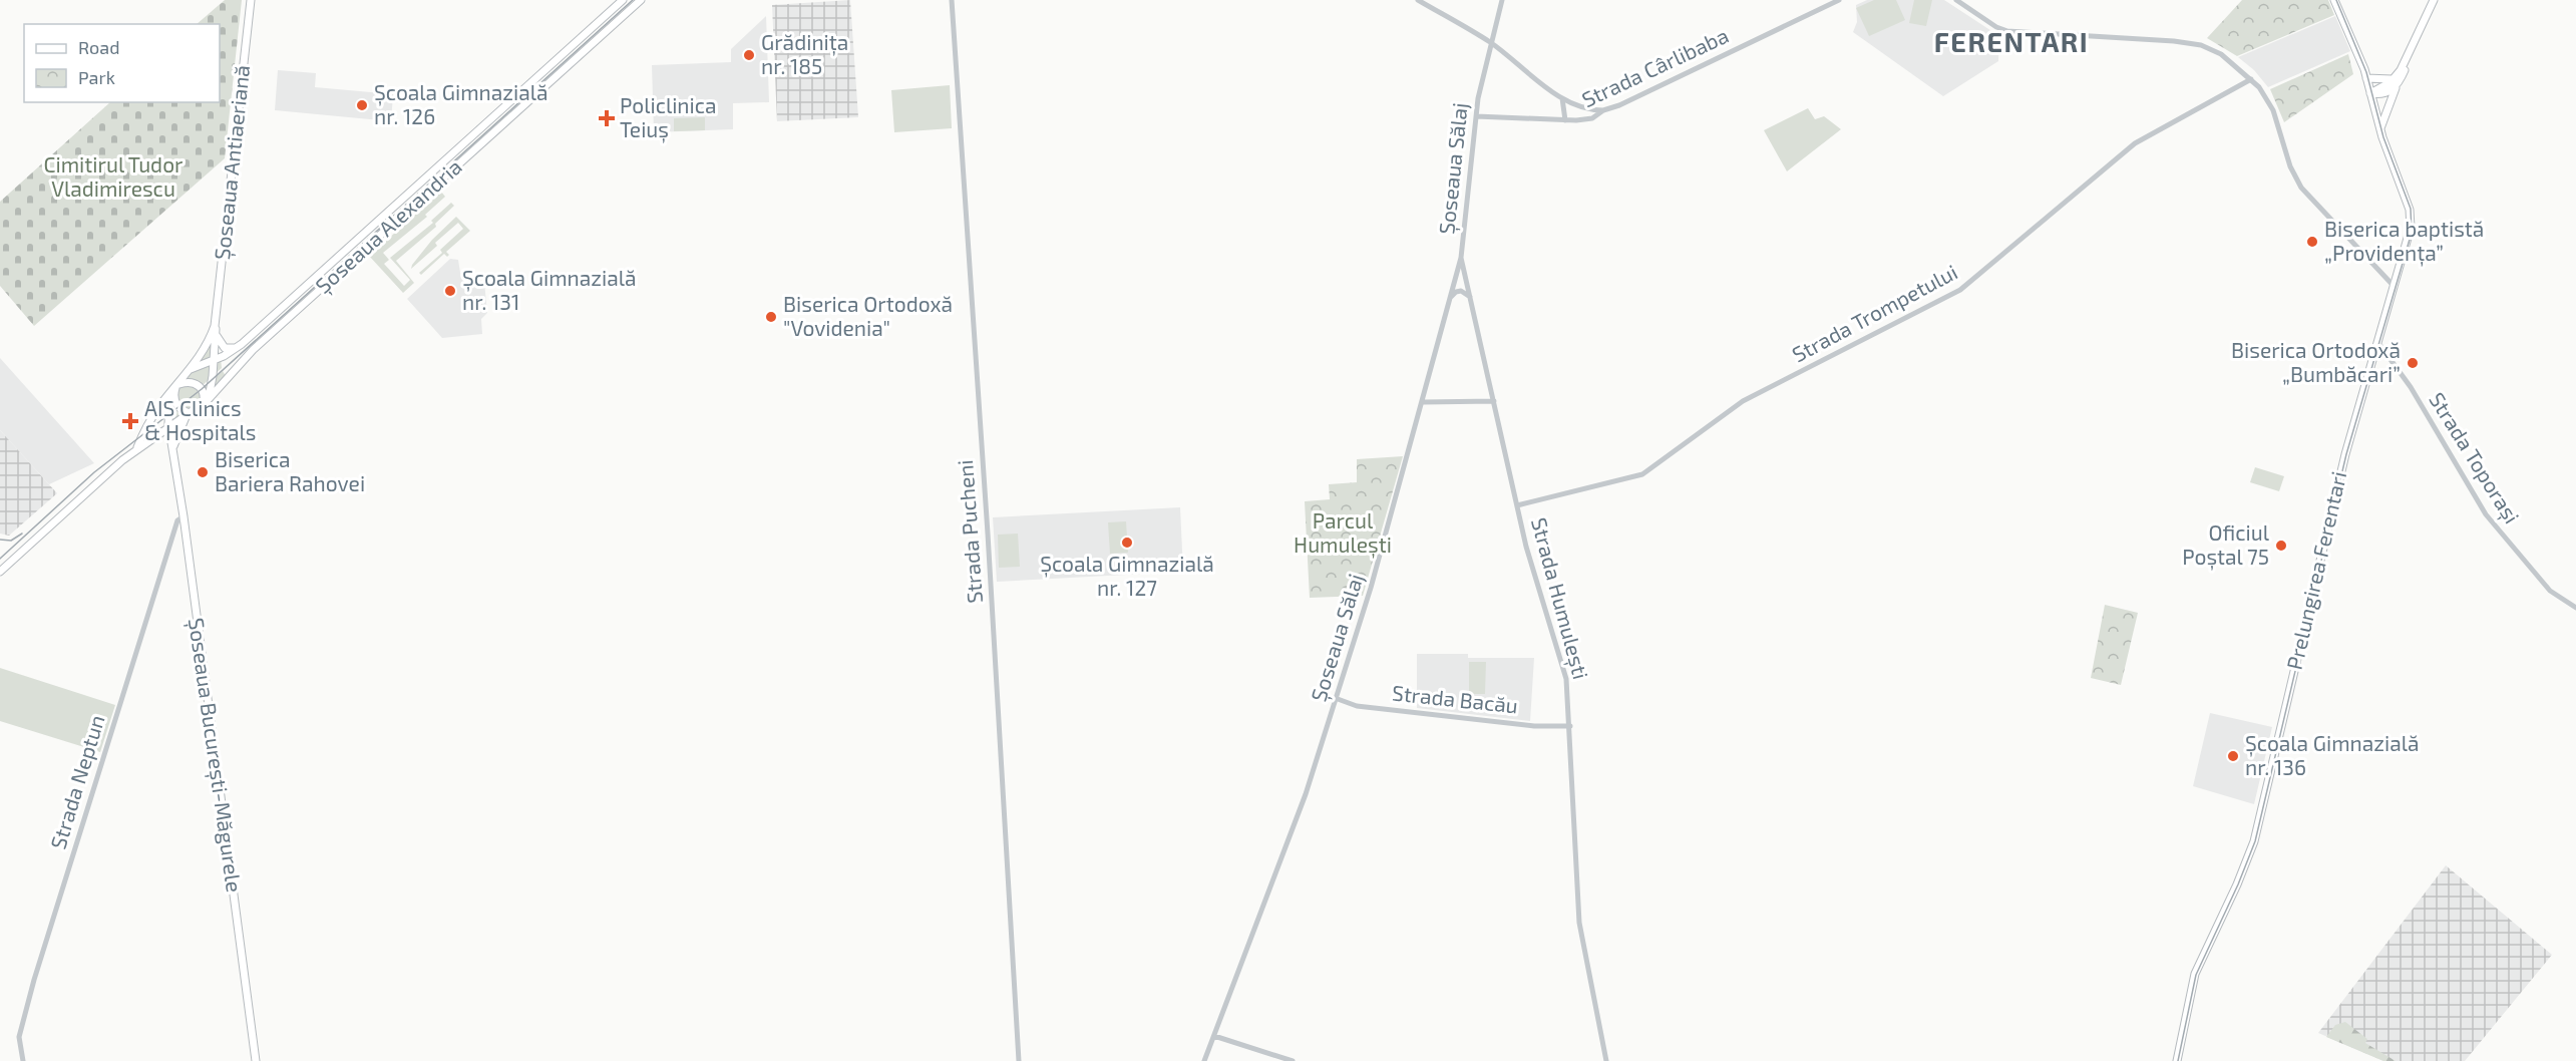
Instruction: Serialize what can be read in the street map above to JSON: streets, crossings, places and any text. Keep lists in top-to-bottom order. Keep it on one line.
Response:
{"streets":{"main road":["Șoseaua Antiaeriană","Șoseaua Alexandria","Prelungirea Ferentari","Șoseaua București-Măgurele"],"street":["Strada Cârlibaba","Șoseaua Sălaj","Strada Trompetului","Strada Toporași","Strada Pucheni","Strada Humulești","Strada Bacău","Strada Neptun"]},"crossings":[["Strada Cârlibaba","Șoseaua Sălaj"],["Șoseaua Antiaeriană","Șoseaua Alexandria"],["Șoseaua Sălaj","Strada Humulești"],["Șoseaua Sălaj","Strada Bacău"],["Șoseaua Alexandria","Șoseaua București-Măgurele"],["Strada Trompetului","Strada Humulești"],["Strada Toporași","Prelungirea Ferentari"],["Strada Humulești","Strada Bacău"],["Șoseaua București-Măgurele","Strada Neptun"]],"districts":["FERENTARI"],"parks":["Cimitirul Tudor Vladimirescu","Parcul Humulești"],"places":{"other":["Grădinița nr. 185","Școala Gimnazială nr. 126","Biserica baptistă „Providența”","Școala Gimnazială nr. 131","Biserica Ortodoxă \"Vovidenia\"","Biserica Ortodoxă „Bumbăcari”","Biserica Bariera Rahovei","Școala Gimnazială nr. 127","Oficiul Poștal 75","Școala Gimnazială nr. 136"],"health":["Policlinica Teiuș","AIS Clinics & Hospitals"]},"legend":["Road","Park"]}
